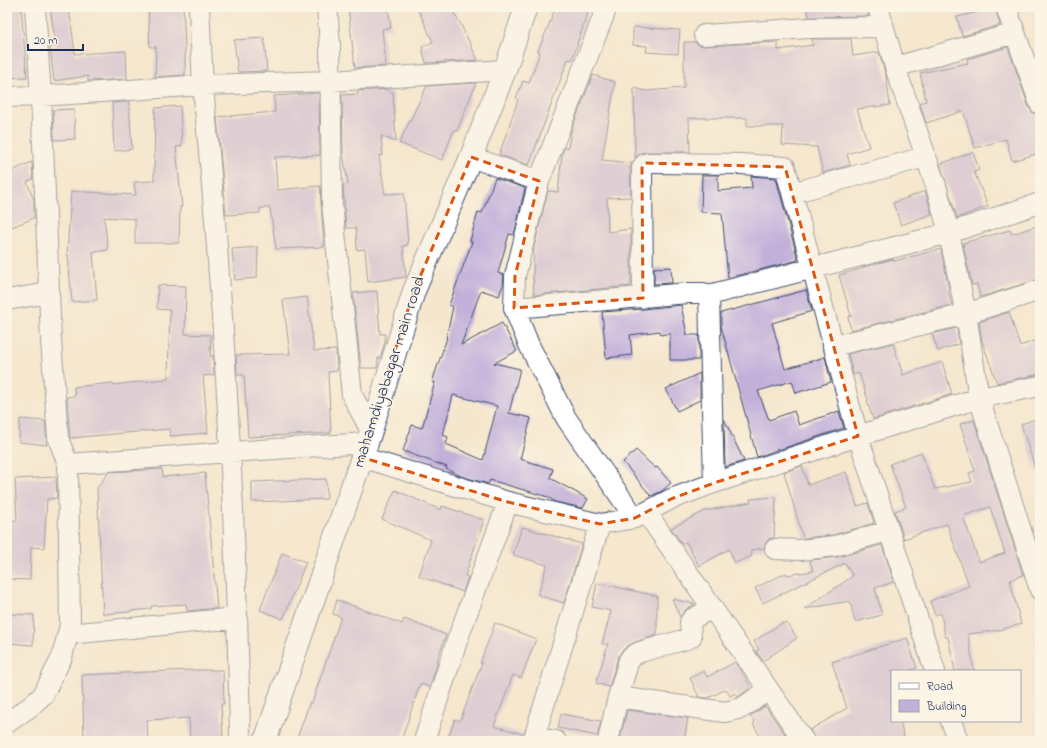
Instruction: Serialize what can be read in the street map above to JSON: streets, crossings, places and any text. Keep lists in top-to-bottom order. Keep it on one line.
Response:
{"streets":{"main road":["mahamdiyabagar main road"]},"legend":["Road","Building"],"scale_bar":"20 m"}
